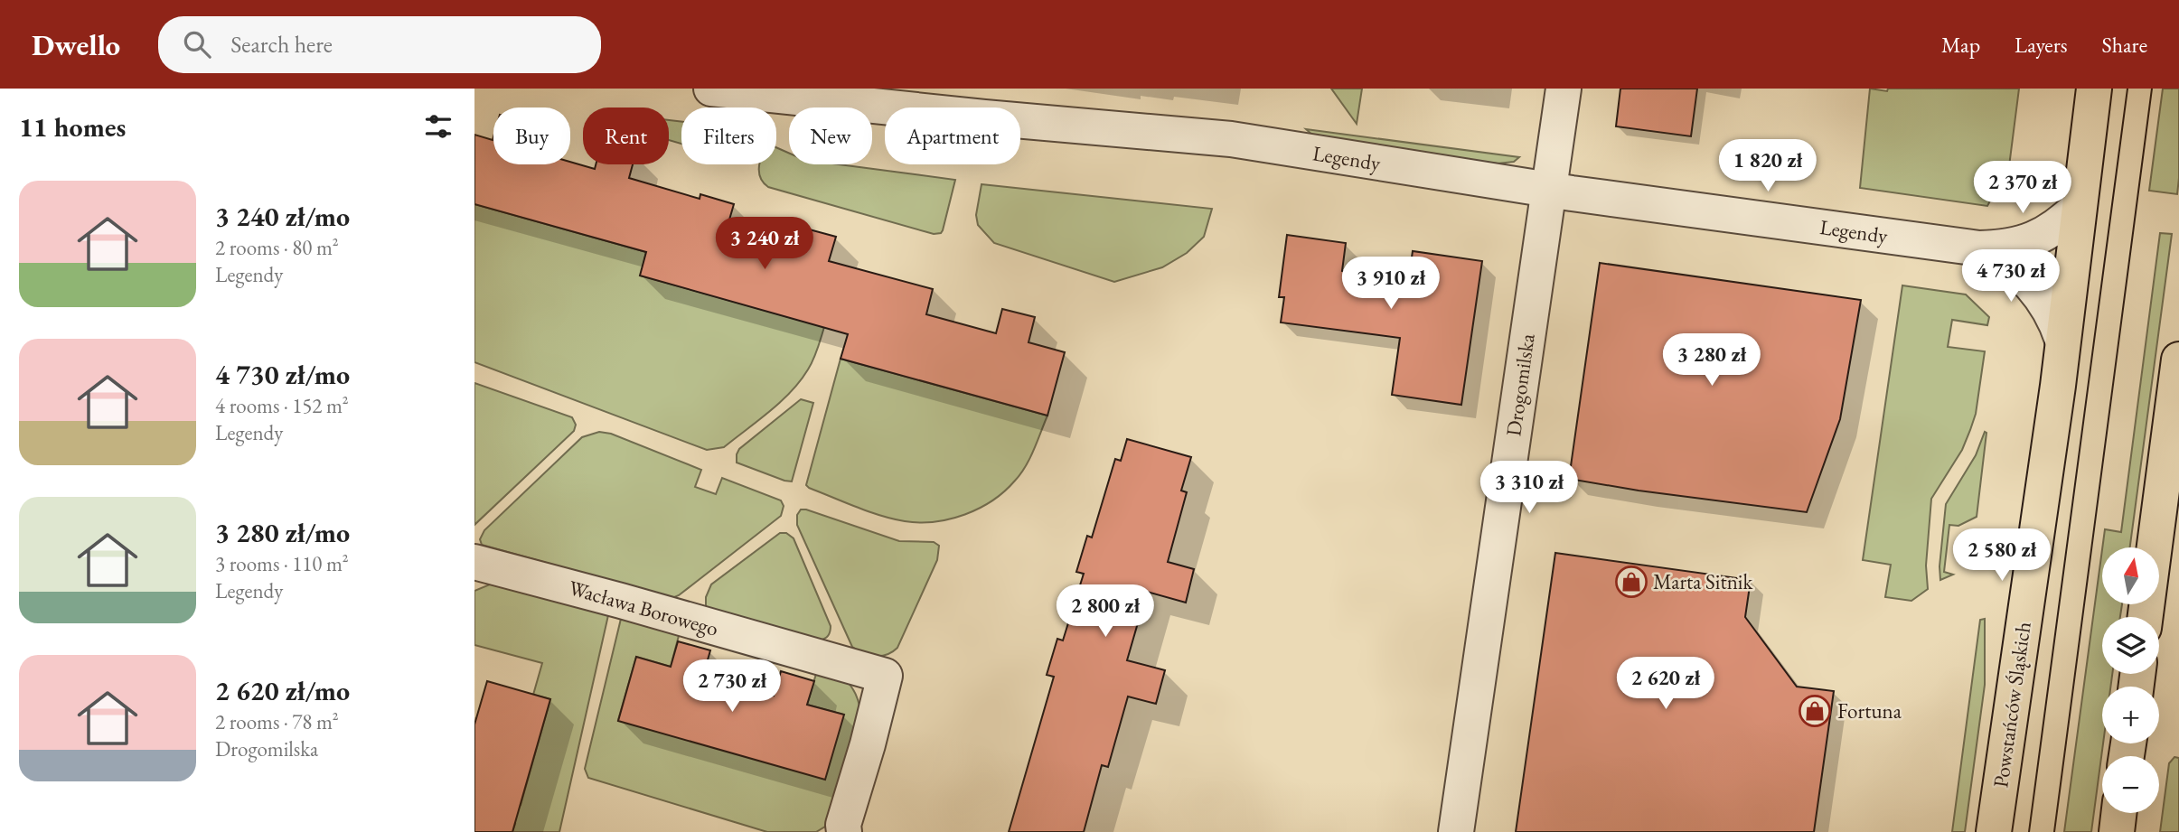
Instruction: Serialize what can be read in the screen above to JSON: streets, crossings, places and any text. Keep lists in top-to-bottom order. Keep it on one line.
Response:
{"streets":{"main road":["Powstańców Śląskich"],"street":["Legendy","Drogomilska","Wacława Borowego"]},"crossings":[["Legendy","Drogomilska"],["Legendy","Powstańców Śląskich"]],"places":{"shop":["Marta Sitnik","Fortuna"]},"north":"top","page":{"header":"Dwello","search":"Search here","nav":["Map","Layers","Share"],"heading":"11 homes","chip":["Buy","Rent","Filters","New","Apartment"],"price":["1 820 zł","2 370 zł","3 240 zł","4 730 zł","3 910 zł","3 280 zł","3 310 zł","2 580 zł","2 800 zł","2 620 zł","2 730 zł"],"list":[{"name":"3 240 zł/mo","note":"2 rooms · 80 m² · Legendy"},{"name":"4 730 zł/mo","note":"4 rooms · 152 m² · Legendy"},{"name":"3 280 zł/mo","note":"3 rooms · 110 m² · Legendy"},{"name":"2 620 zł/mo","note":"2 rooms · 78 m² · Drogomilska"}],"map_buttons":["+","−"]}}
